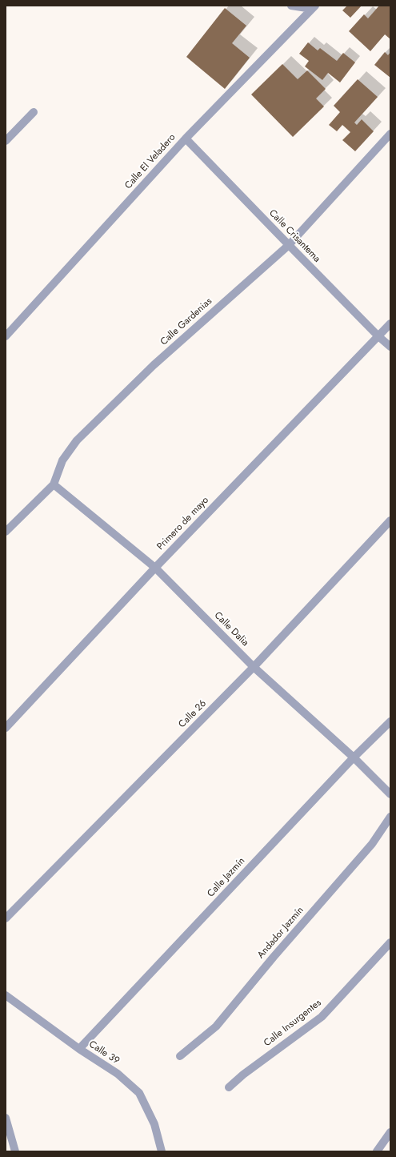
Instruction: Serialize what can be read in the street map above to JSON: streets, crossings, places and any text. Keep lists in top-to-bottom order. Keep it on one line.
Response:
{"streets":{"street":["Calle El Veladero","Calle Crisantema","Calle Gardenias","Primero de mayo","Calle Dalia","Calle 26","Calle Jazmín","Andador Jazmín","Calle Insurgentes","Calle 39"]},"crossings":[["Calle El Veladero","Calle Crisantema"],["Calle Crisantema","Calle Gardenias"],["Calle Crisantema","Primero de mayo"],["Calle Gardenias","Calle Dalia"],["Primero de mayo","Calle Dalia"],["Calle Dalia","Calle 26"],["Calle Dalia","Calle Jazmín"],["Calle Jazmín","Calle 39"]]}
